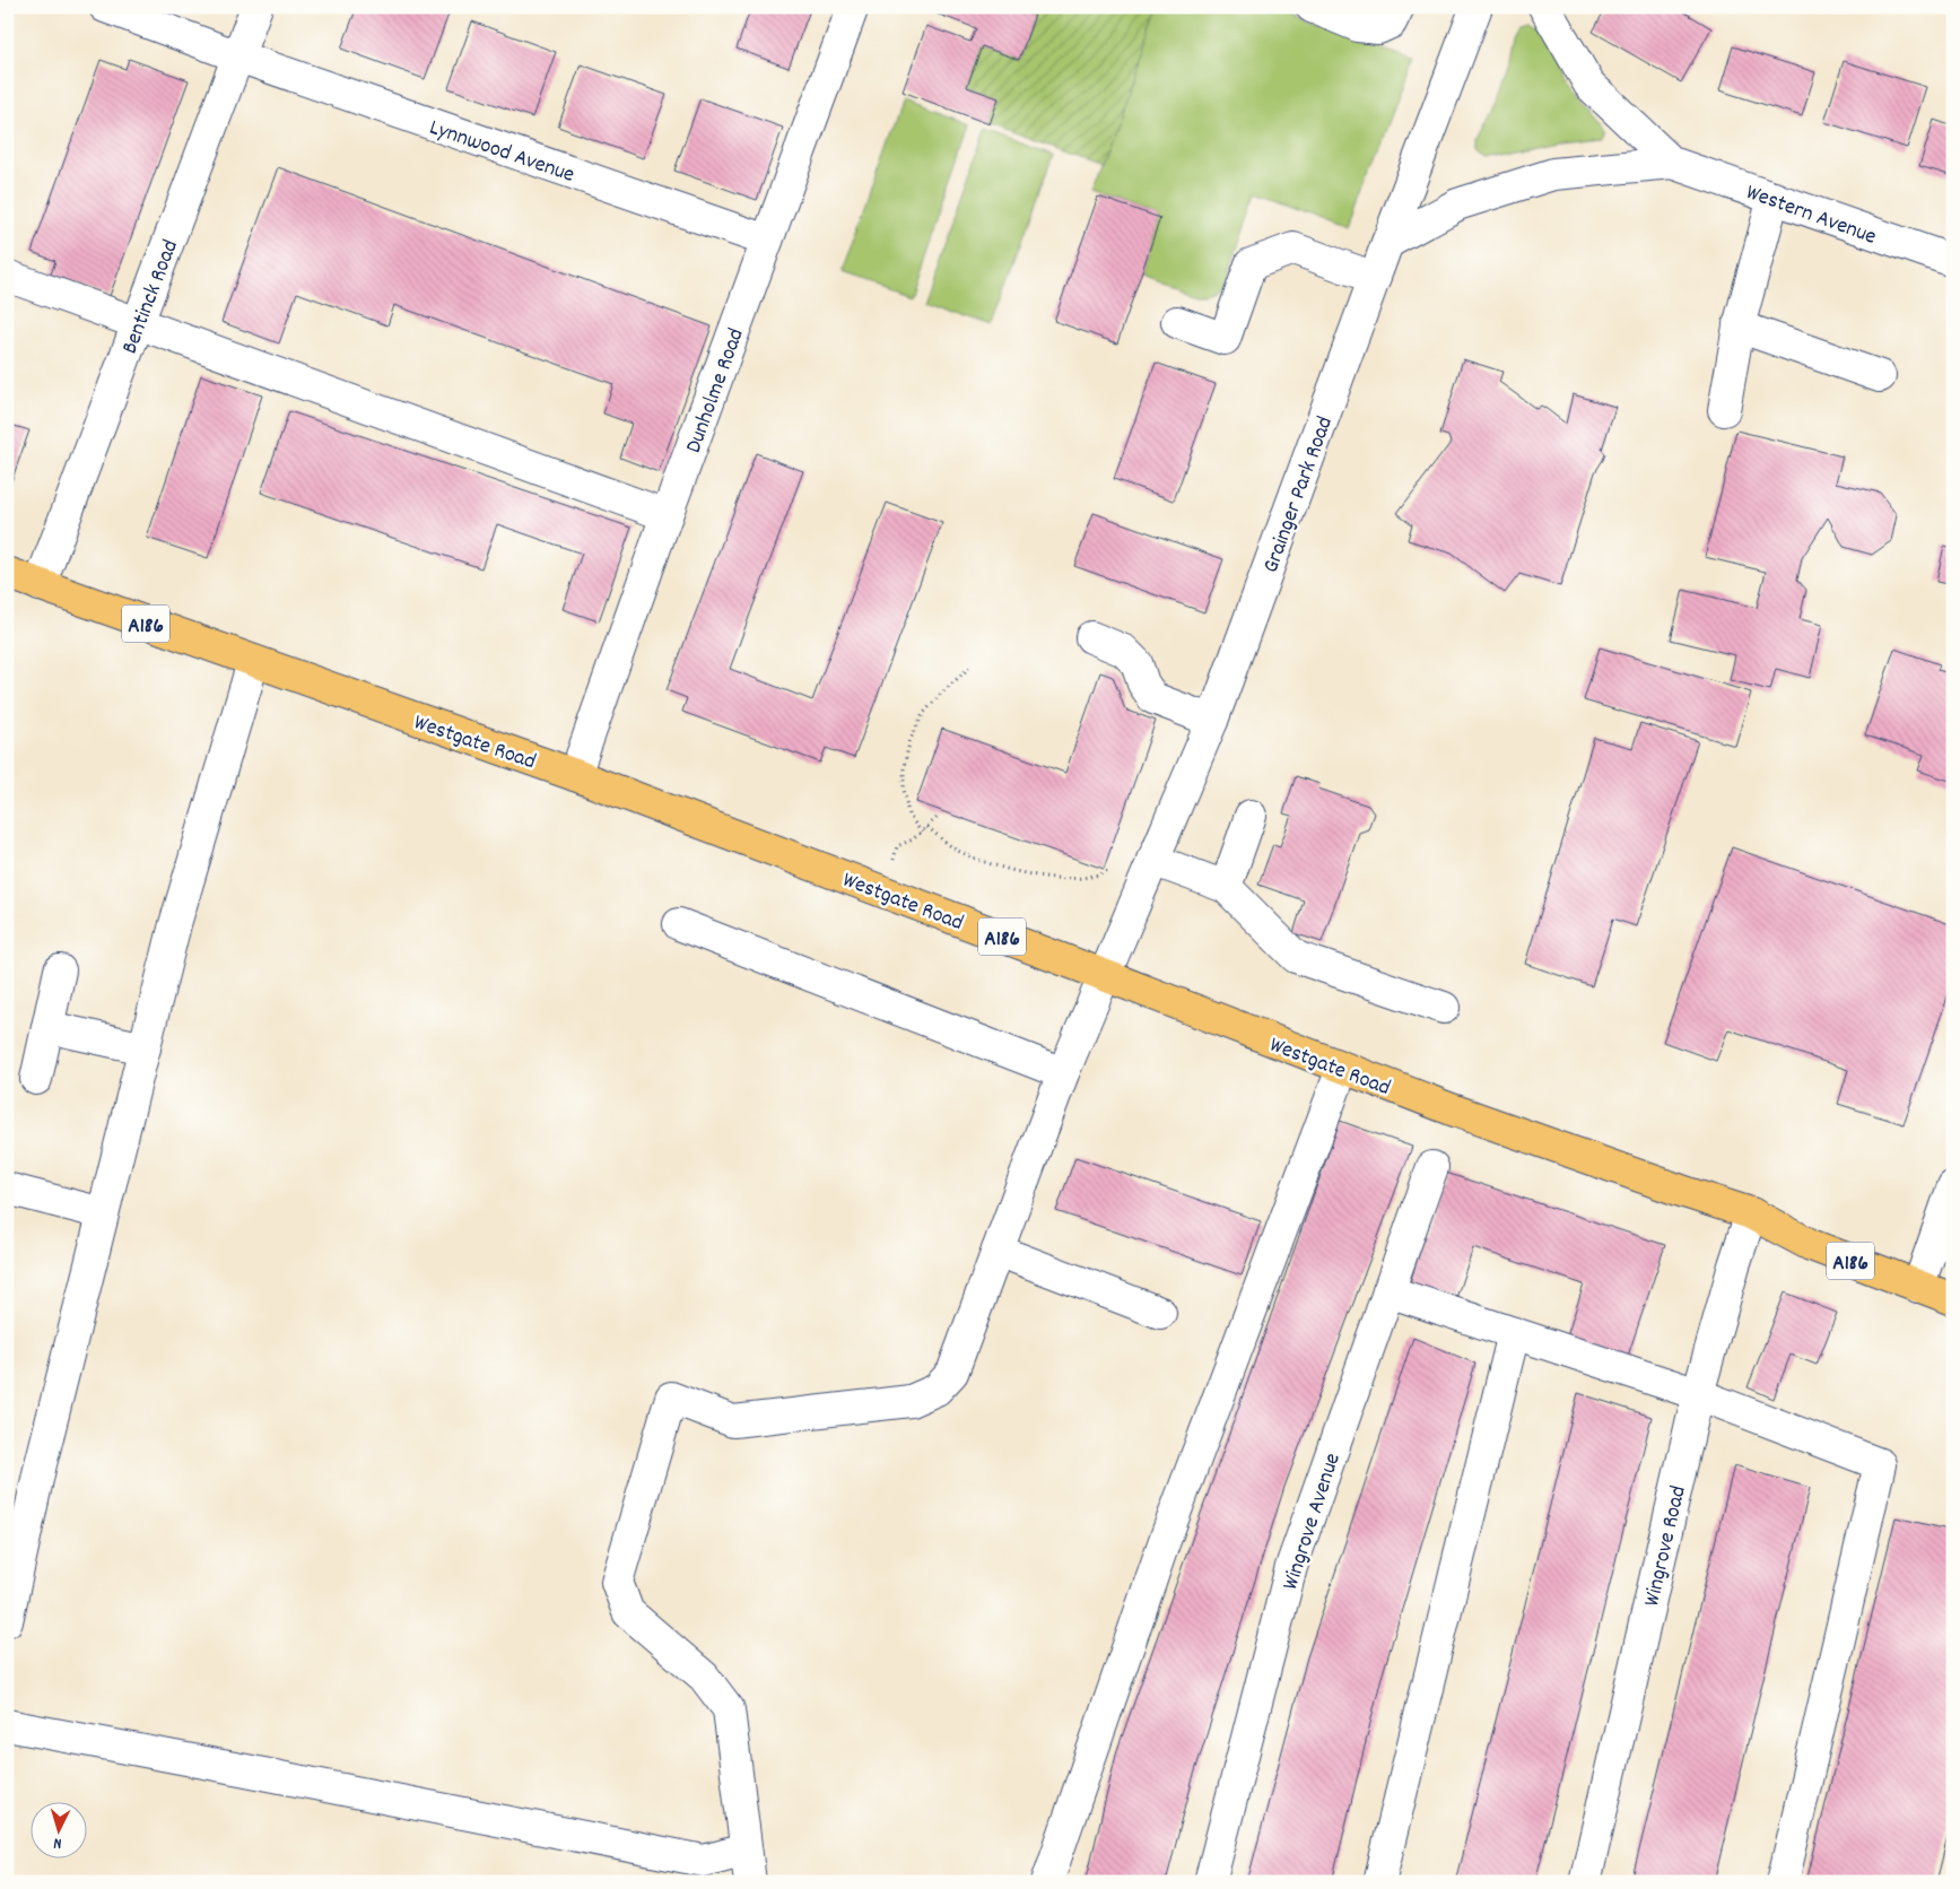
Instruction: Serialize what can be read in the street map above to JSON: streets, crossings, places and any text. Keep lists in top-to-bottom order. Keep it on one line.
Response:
{"streets":{"main road":["A186","Westgate Road"],"street":["Lynnwood Avenue","Western Avenue","Bentinck Road","Dunholme Road","Grainger Park Road","Wingrove Avenue","Wingrove Road"]},"crossings":[["Lynnwood Avenue","Bentinck Road"],["Lynnwood Avenue","Dunholme Road"],["Western Avenue","Grainger Park Road"],["Bentinck Road","Westgate Road"],["Dunholme Road","Westgate Road"],["Grainger Park Road","Westgate Road"],["Westgate Road","Wingrove Road"]],"north":"bottom"}
